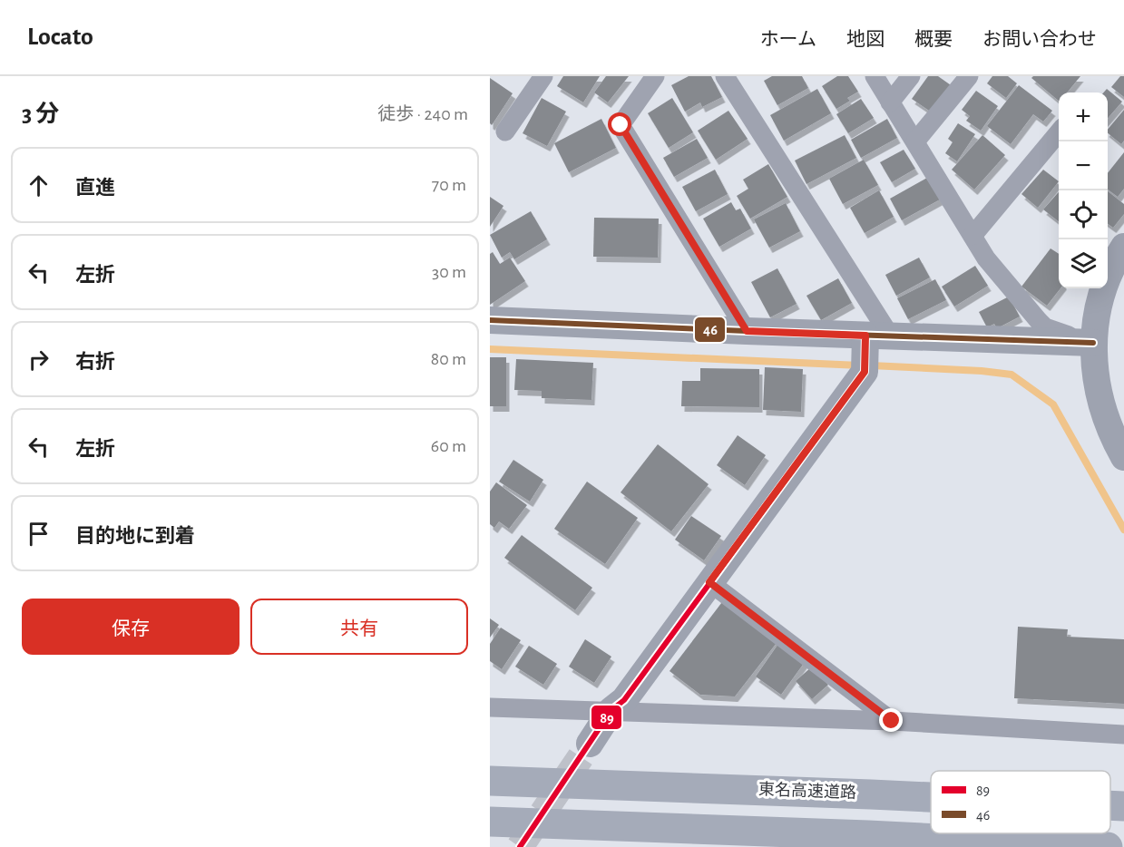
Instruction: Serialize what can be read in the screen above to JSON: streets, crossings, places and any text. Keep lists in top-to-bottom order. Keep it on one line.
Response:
{"streets":{"highway":["東名高速道路"]},"lines":["transit line 46","transit line 89"],"legend":["89","46"],"page":{"header":"Locato","nav":["ホーム","地図","概要","お問い合わせ"],"heading":["3 分","徒歩 · 240 m"],"map_buttons":["+","−"],"list":[["直進","70 m"],["左折","30 m"],["右折","80 m"],["左折","60 m"],"目的地に到着"],"buttons":["保存","共有"]}}
